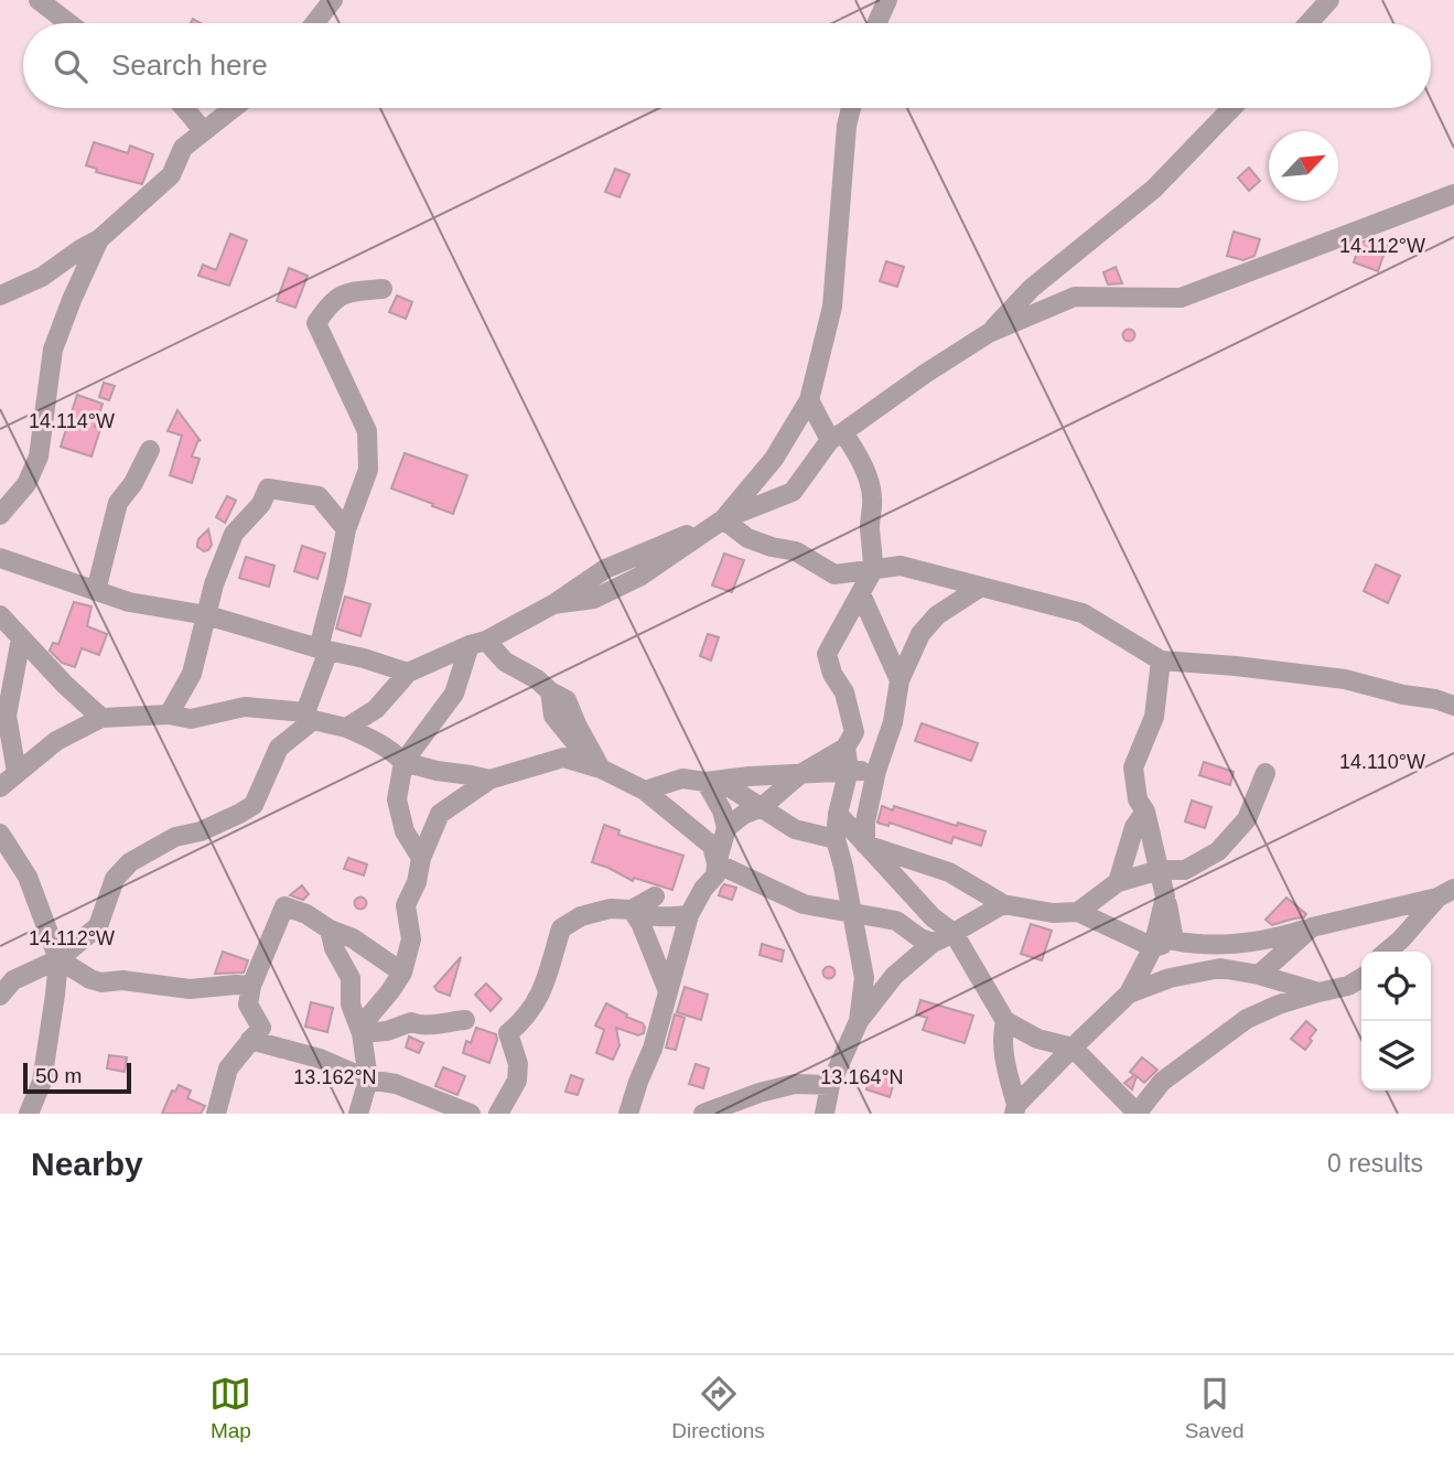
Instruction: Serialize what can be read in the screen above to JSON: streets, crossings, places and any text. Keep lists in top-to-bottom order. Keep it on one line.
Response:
{"scale_bar":"50 m","north":"top right","page":{"search":"Search here","scale":"50 m","heading":["Nearby","0 results"],"nav":["Map","Directions","Saved"]},"coordinates":["14.112°W","14.114°W","14.110°W","13.162°N","13.164°N"]}
